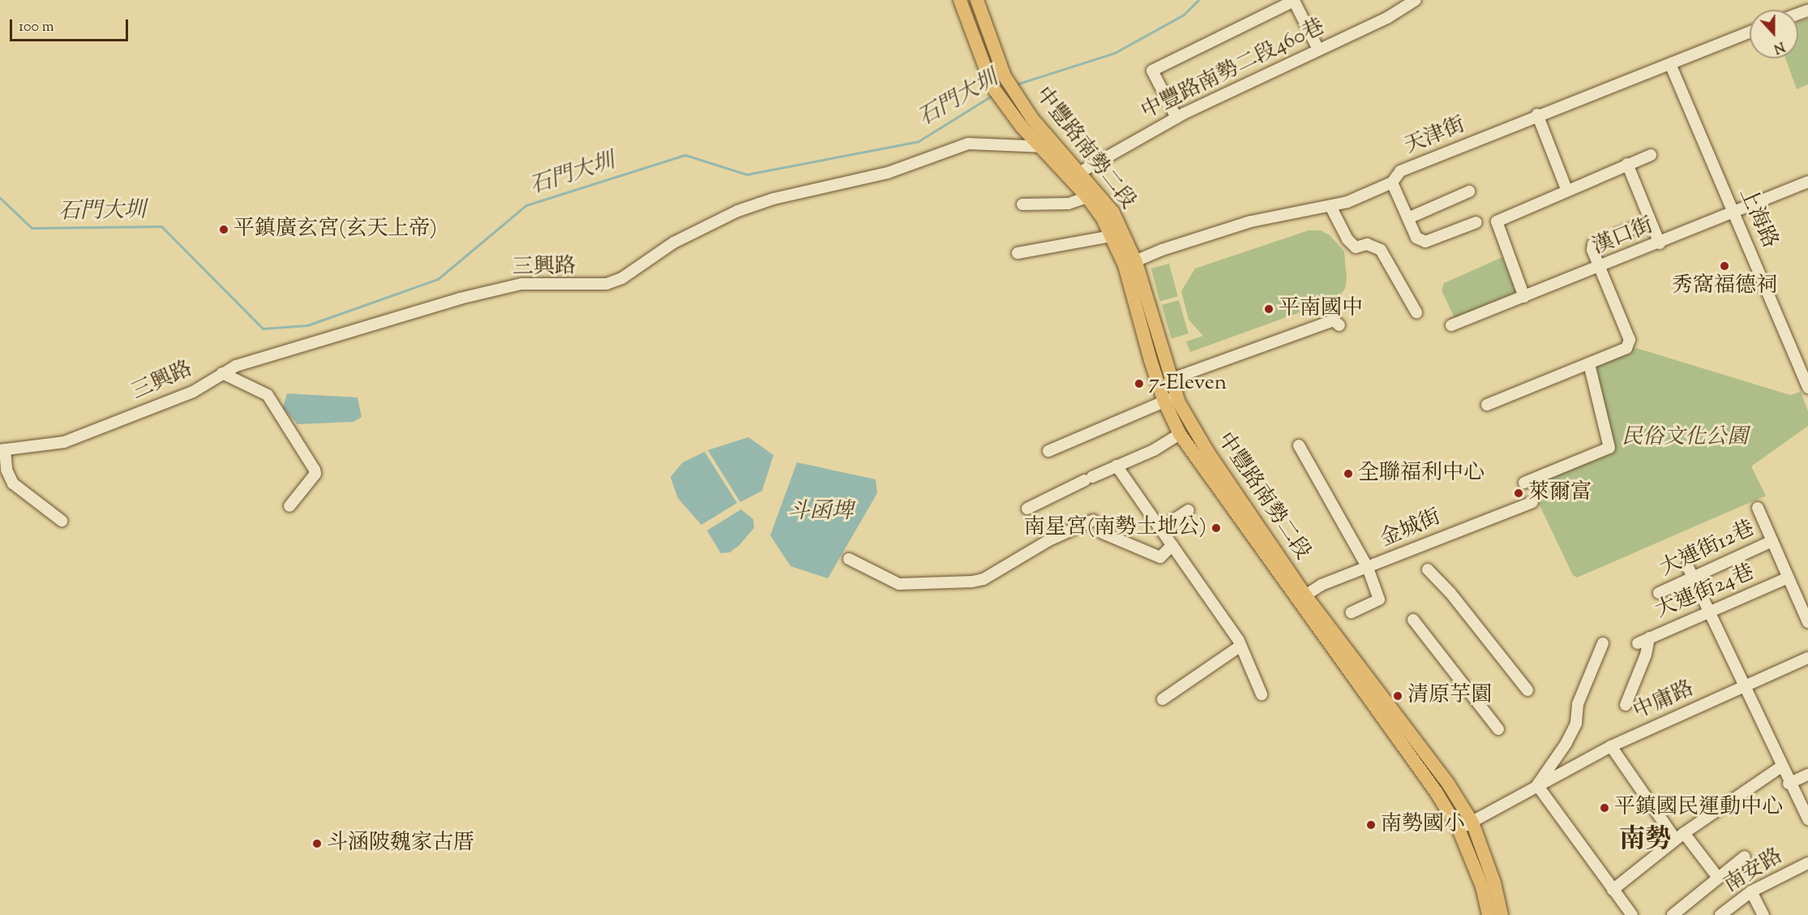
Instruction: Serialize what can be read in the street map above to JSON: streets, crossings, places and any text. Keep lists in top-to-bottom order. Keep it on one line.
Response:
{"streets":{"main road":["中豐路南勢二段"],"street":["中豐路南勢二段460巷","天津街","上海路","漢口街","三興路","金城街","大連街12巷","大連街24巷","中庸路","南安路"]},"crossings":[["中豐路南勢二段460巷","中豐路南勢二段"],["天津街","中豐路南勢二段"],["天津街","上海路"],["中豐路南勢二段","三興路"],["中豐路南勢二段","金城街"],["中豐路南勢二段","中庸路"],["上海路","漢口街"]],"districts":["南勢"],"water":["石門大圳","斗函埤"],"parks":["民俗文化公園"],"places":["平鎮廣玄宮(玄天上帝)","秀窩福德祠","平南國中","7-Eleven","全聯福利中心","萊爾富","南星宮(南勢土地公)","清原芋園","平鎮國民運動中心","南勢國小","斗涵陂魏家古厝"],"scale_bar":"100 m","north":"bottom"}
